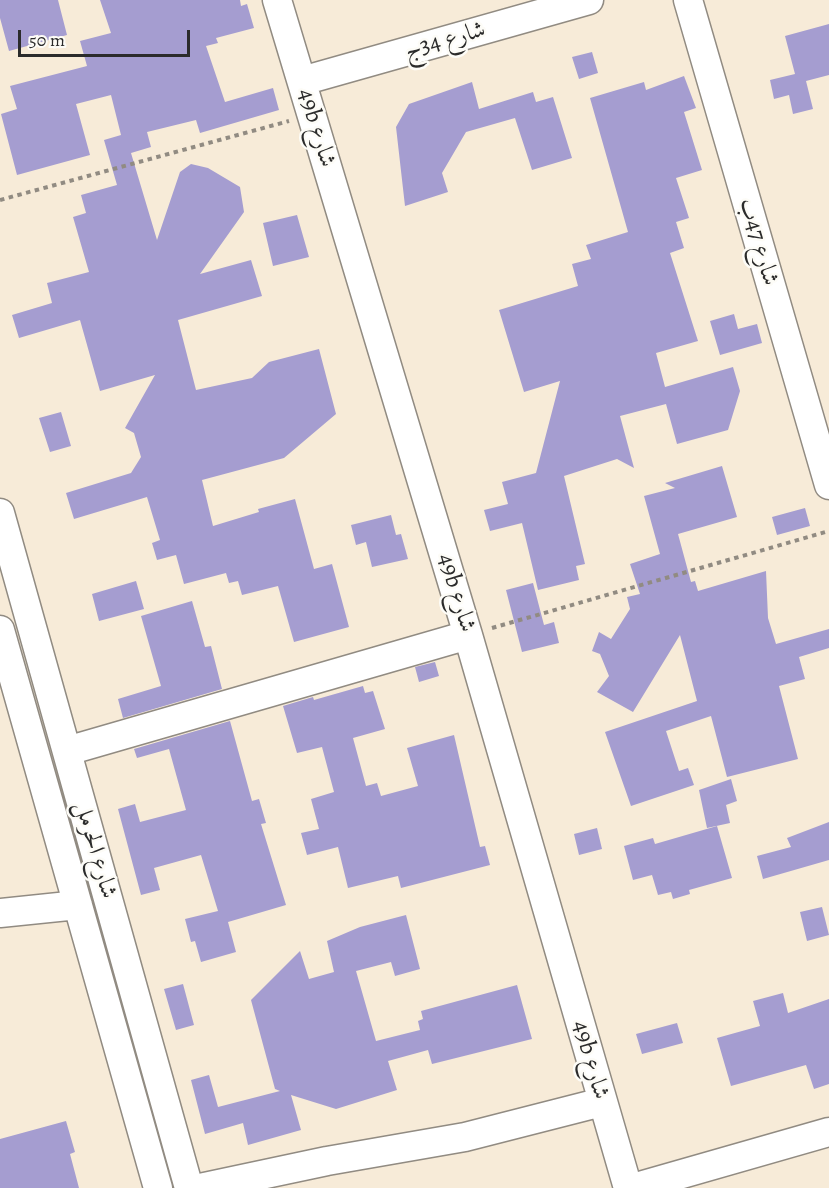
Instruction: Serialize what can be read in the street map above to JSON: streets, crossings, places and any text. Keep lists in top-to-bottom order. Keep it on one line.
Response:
{"streets":{"street":["شارع 34ج","49b شارع","شارع 47ب","شارع الحرمل"]},"crossings":[["شارع 34ج","49b شارع"]],"scale_bar":"50 m"}
